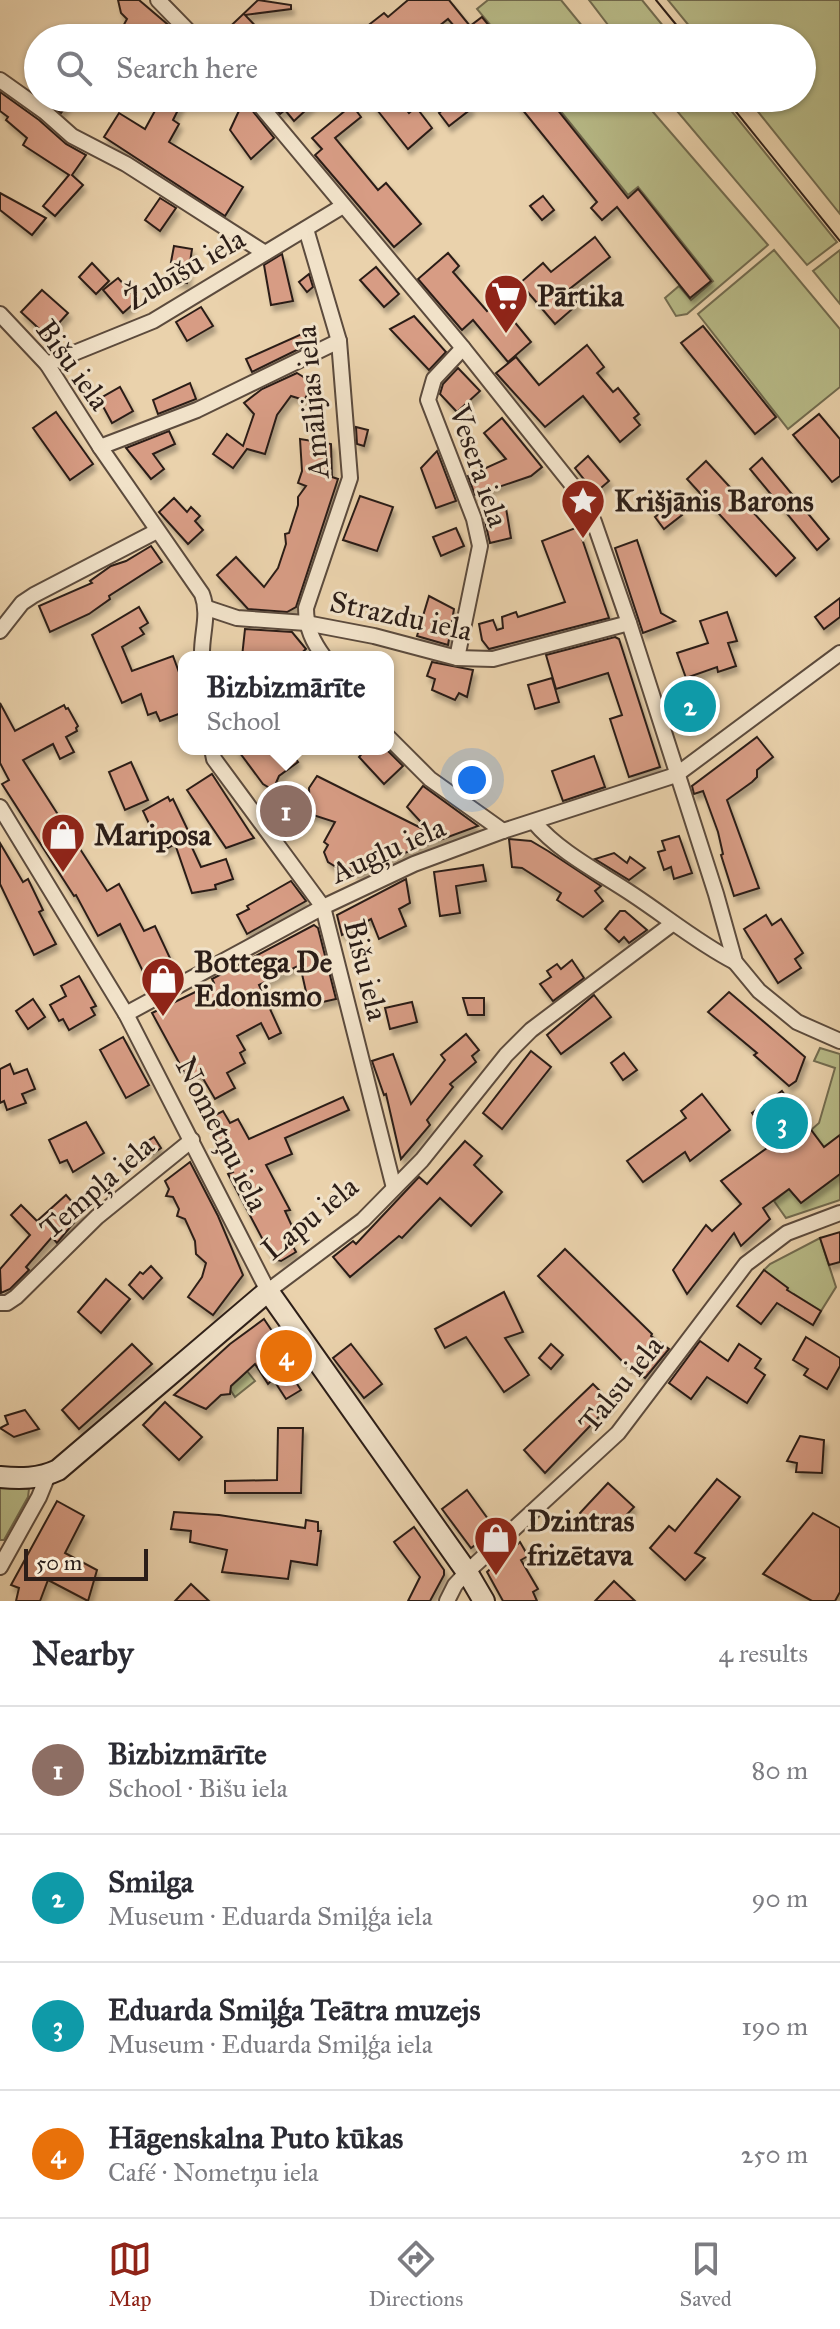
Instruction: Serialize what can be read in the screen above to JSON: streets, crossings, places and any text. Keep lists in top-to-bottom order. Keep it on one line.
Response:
{"streets":{"street":["Žubīšu iela","Bišu iela","Amālijas iela","Vesera iela","Strazdu iela","Augļu iela","Nometņu iela","Tempļa iela","Lapu iela","Talsu iela"]},"crossings":[["Žubīšu iela","Bišu iela"],["Žubīšu iela","Amālijas iela"],["Bišu iela","Strazdu iela"],["Bišu iela","Augļu iela"],["Bišu iela","Lapu iela"],["Amālijas iela","Strazdu iela"],["Vesera iela","Strazdu iela"],["Augļu iela","Nometņu iela"],["Nometņu iela","Tempļa iela"],["Nometņu iela","Lapu iela"],["Nometņu iela","Talsu iela"]],"places":{"supermarket":["Pārtika"],"place":["Krišjānis Barons"],"shop":["Mariposa","Bottega De Edonismo","Dzintras frizētava"]},"scale_bar":"50 m","page":{"search":"Search here","popup":["Bizbizmārīte","School"],"pins":["2","1","3","4"],"scale":"50 m","heading":["Nearby","4 results"],"list":[{"mark":"1","name":"Bizbizmārīte","note":"School · Bišu iela","value":"80 m"},{"mark":"2","name":"Smilga","note":"Museum · Eduarda Smiļģa iela","value":"90 m"},{"mark":"3","name":"Eduarda Smiļģa Teātra muzejs","note":"Museum · Eduarda Smiļģa iela","value":"190 m"},{"mark":"4","name":"Hāgenskalna Puto kūkas","note":"Café · Nometņu iela","value":"250 m"}],"nav":["Map","Directions","Saved"]}}
